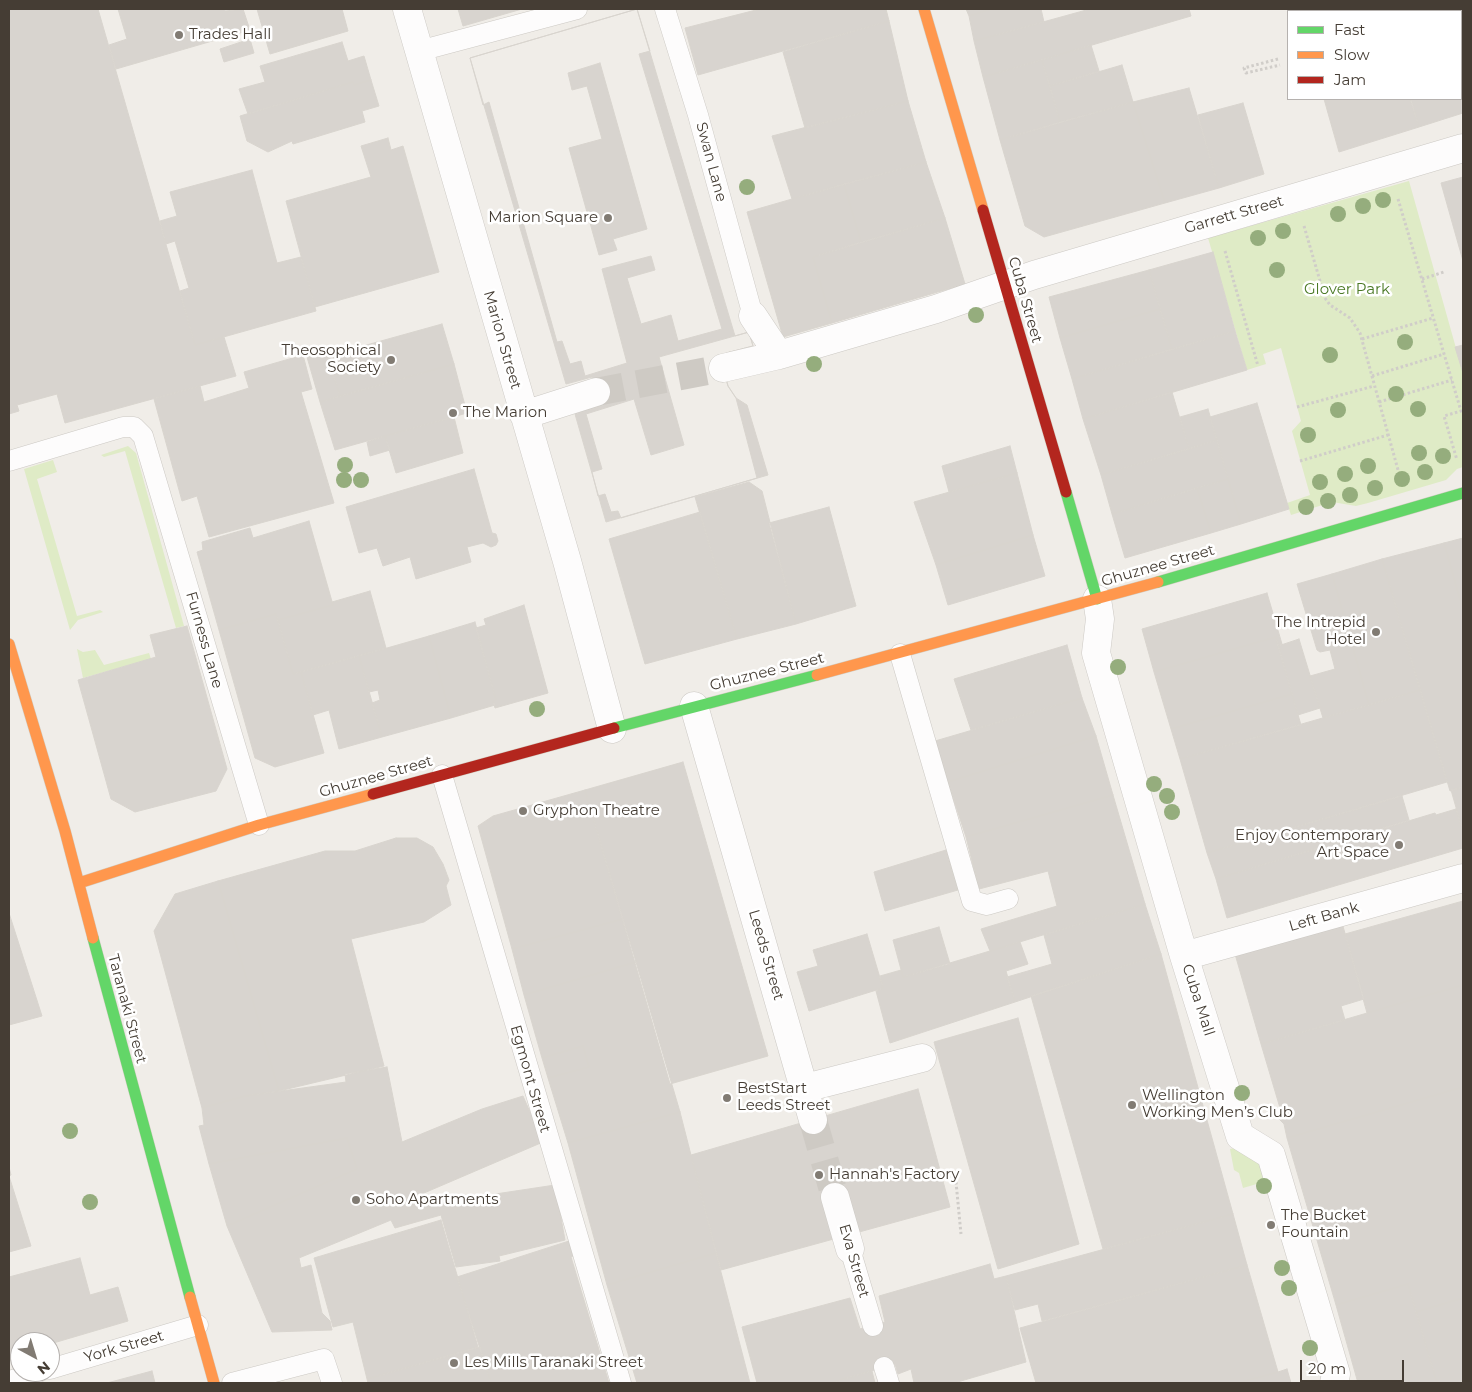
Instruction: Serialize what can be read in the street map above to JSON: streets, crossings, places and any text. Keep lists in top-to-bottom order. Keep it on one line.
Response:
{"streets":{"main road":["Cuba Street","Ghuznee Street","Taranaki Street"],"street":["Garrett Street","Marion Street","Left Bank","Leeds Street","Cuba Mall","Eva Street"],"lane":["Swan Lane","Furness Lane","Egmont Street","York Street"]},"crossings":[["Garrett Street","Cuba Street"],["Cuba Street","Ghuznee Street"],["Cuba Street","Cuba Mall"],["Marion Street","Ghuznee Street"],["Ghuznee Street","Furness Lane"],["Ghuznee Street","Leeds Street"],["Ghuznee Street","Cuba Mall"],["Ghuznee Street","Taranaki Street"],["Ghuznee Street","Egmont Street"],["Left Bank","Cuba Mall"],["Taranaki Street","York Street"]],"parks":["Glover Park"],"places":["Trades Hall","Marion Square","Theosophical Society","The Marion","The Intrepid Hotel","Gryphon Theatre","Enjoy Contemporary Art Space","BestStart Leeds Street","Wellington Working Men’s Club","Hannah's Factory","Soho Apartments","The Bucket Fountain","Les Mills Taranaki Street"],"legend":["Fast","Slow","Jam"],"scale_bar":"20 m","north":"bottom right"}
